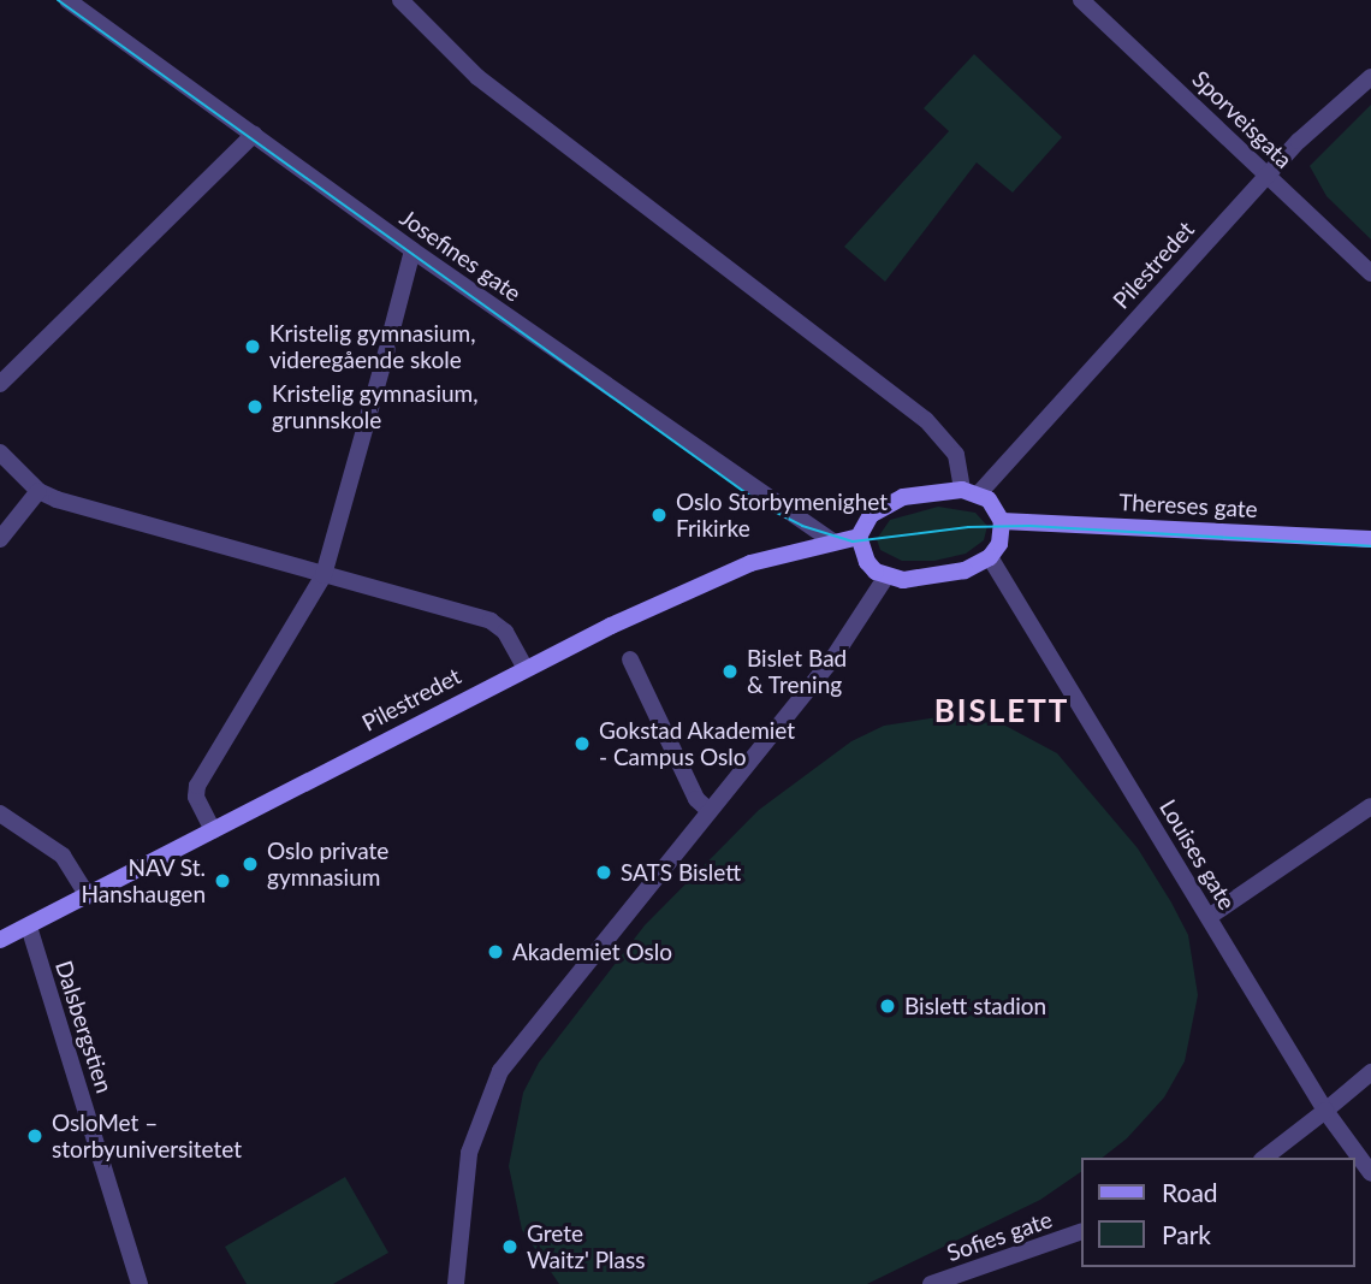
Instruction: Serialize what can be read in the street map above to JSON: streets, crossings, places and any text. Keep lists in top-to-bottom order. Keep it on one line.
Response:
{"streets":{"main road":["Pilestredet","Thereses gate"],"street":["Sporveisgata","Josefines gate","Louises gate","Dalsbergstien","Sofies gate"]},"crossings":[["Sporveisgata","Pilestredet"],["Josefines gate","Pilestredet"],["Pilestredet","Thereses gate"],["Pilestredet","Louises gate"],["Pilestredet","Dalsbergstien"],["Thereses gate","Louises gate"]],"districts":["BISLETT"],"places":["Kristelig gymnasium, videregående skole","Kristelig gymnasium, grunnskole","Oslo Storbymenighet Frikirke","Bislet Bad & Trening","Gokstad Akademiet - Campus Oslo","Oslo private gymnasium","SATS Bislett","NAV St. Hanshaugen","Akademiet Oslo","Bislett stadion","OsloMet – storbyuniversitetet","Grete Waitz' Plass"],"legend":["Road","Park"]}
